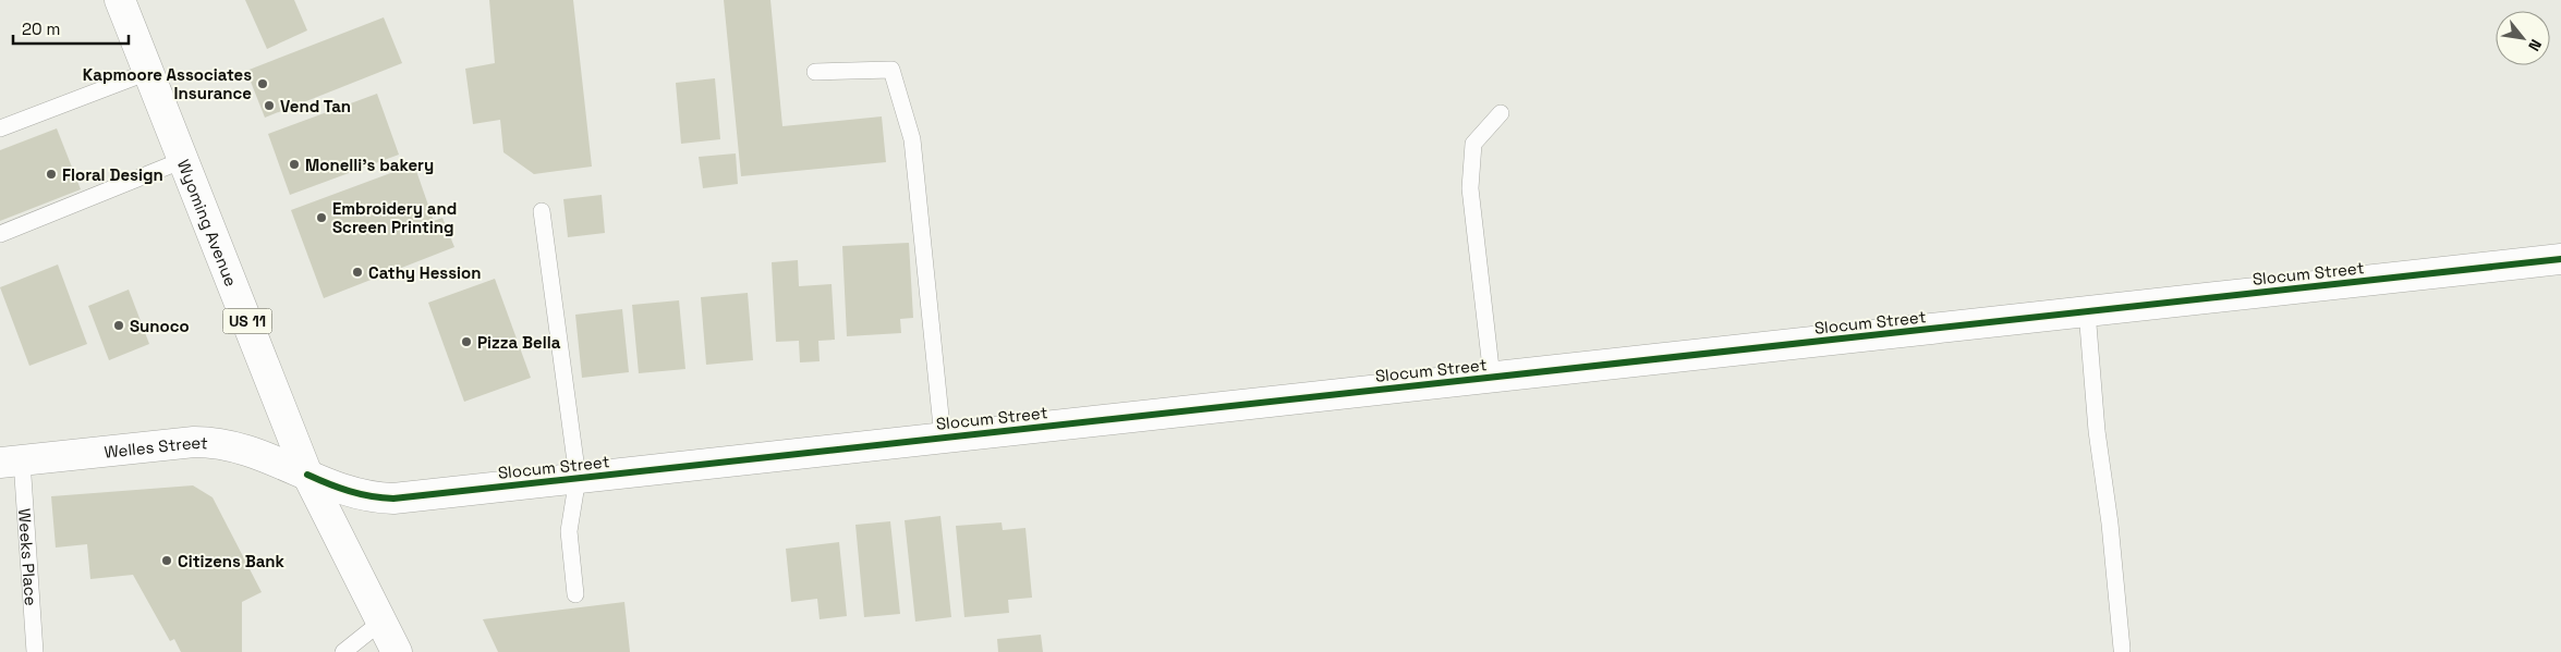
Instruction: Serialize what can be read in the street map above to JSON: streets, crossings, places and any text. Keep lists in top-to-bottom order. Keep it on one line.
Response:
{"streets":{"street":["Wyoming Avenue","Slocum Street","US 11","Welles Street"],"lane":["Weeks Place"]},"crossings":[["Wyoming Avenue","Slocum Street"],["Wyoming Avenue","Welles Street"],["Slocum Street","Welles Street"],["Welles Street","Weeks Place"]],"places":["Kapmoore Associates Insurance","Vend Tan","Monelli's bakery","Floral Design","Embroidery and Screen Printing","Cathy Hession","Sunoco","Pizza Bella","Citizens Bank"],"scale_bar":"20 m","north":"bottom right"}
